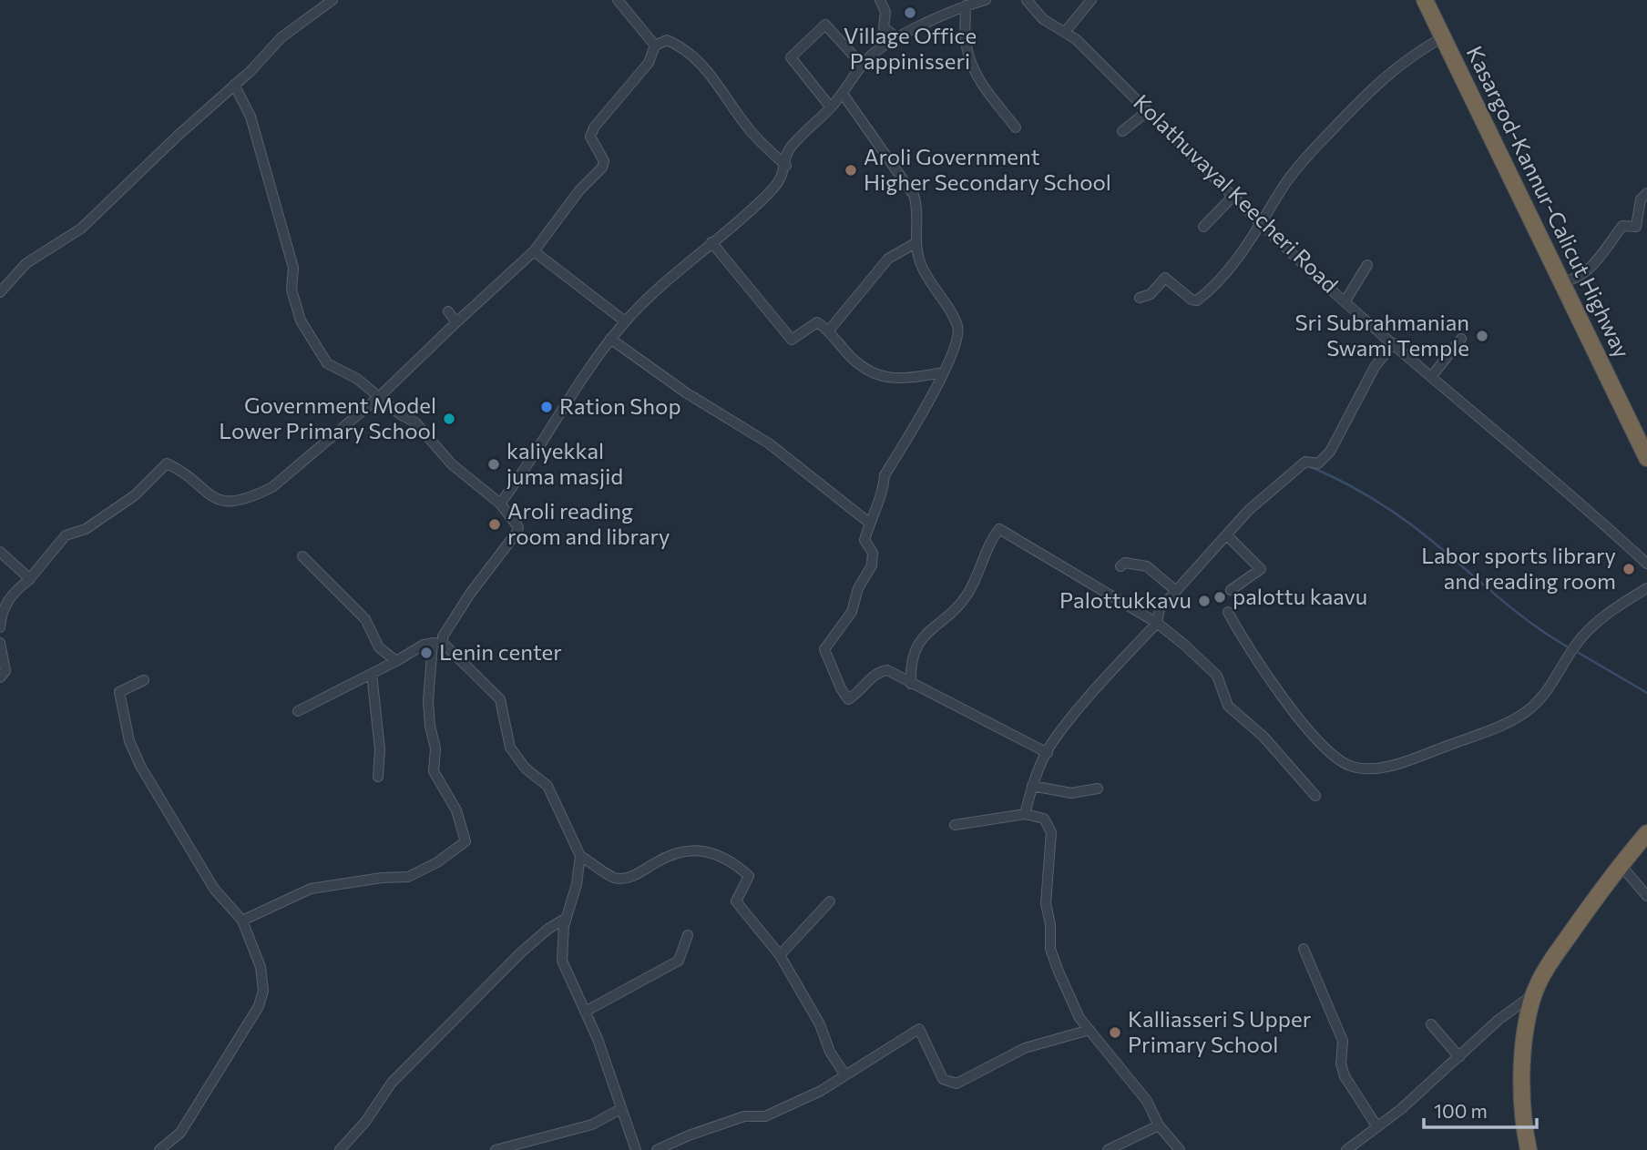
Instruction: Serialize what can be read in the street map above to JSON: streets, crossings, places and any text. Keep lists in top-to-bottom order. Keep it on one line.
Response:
{"streets":{"highway":["Kasargod-Kannur-Calicut Highway"],"street":["Kolathuvayal Keecheri Road"]},"places":["Village Office Pappinisseri","Aroli Government Higher Secondary School","Sri Subrahmanian Swami Temple","Ration Shop","Government Model Lower Primary School","kaliyekkal juma masjid","Aroli reading room and library","Labor sports library and reading room","palottu kaavu","Palottukkavu","Lenin center","Kalliasseri S Upper Primary School"],"scale_bar":"100 m"}
